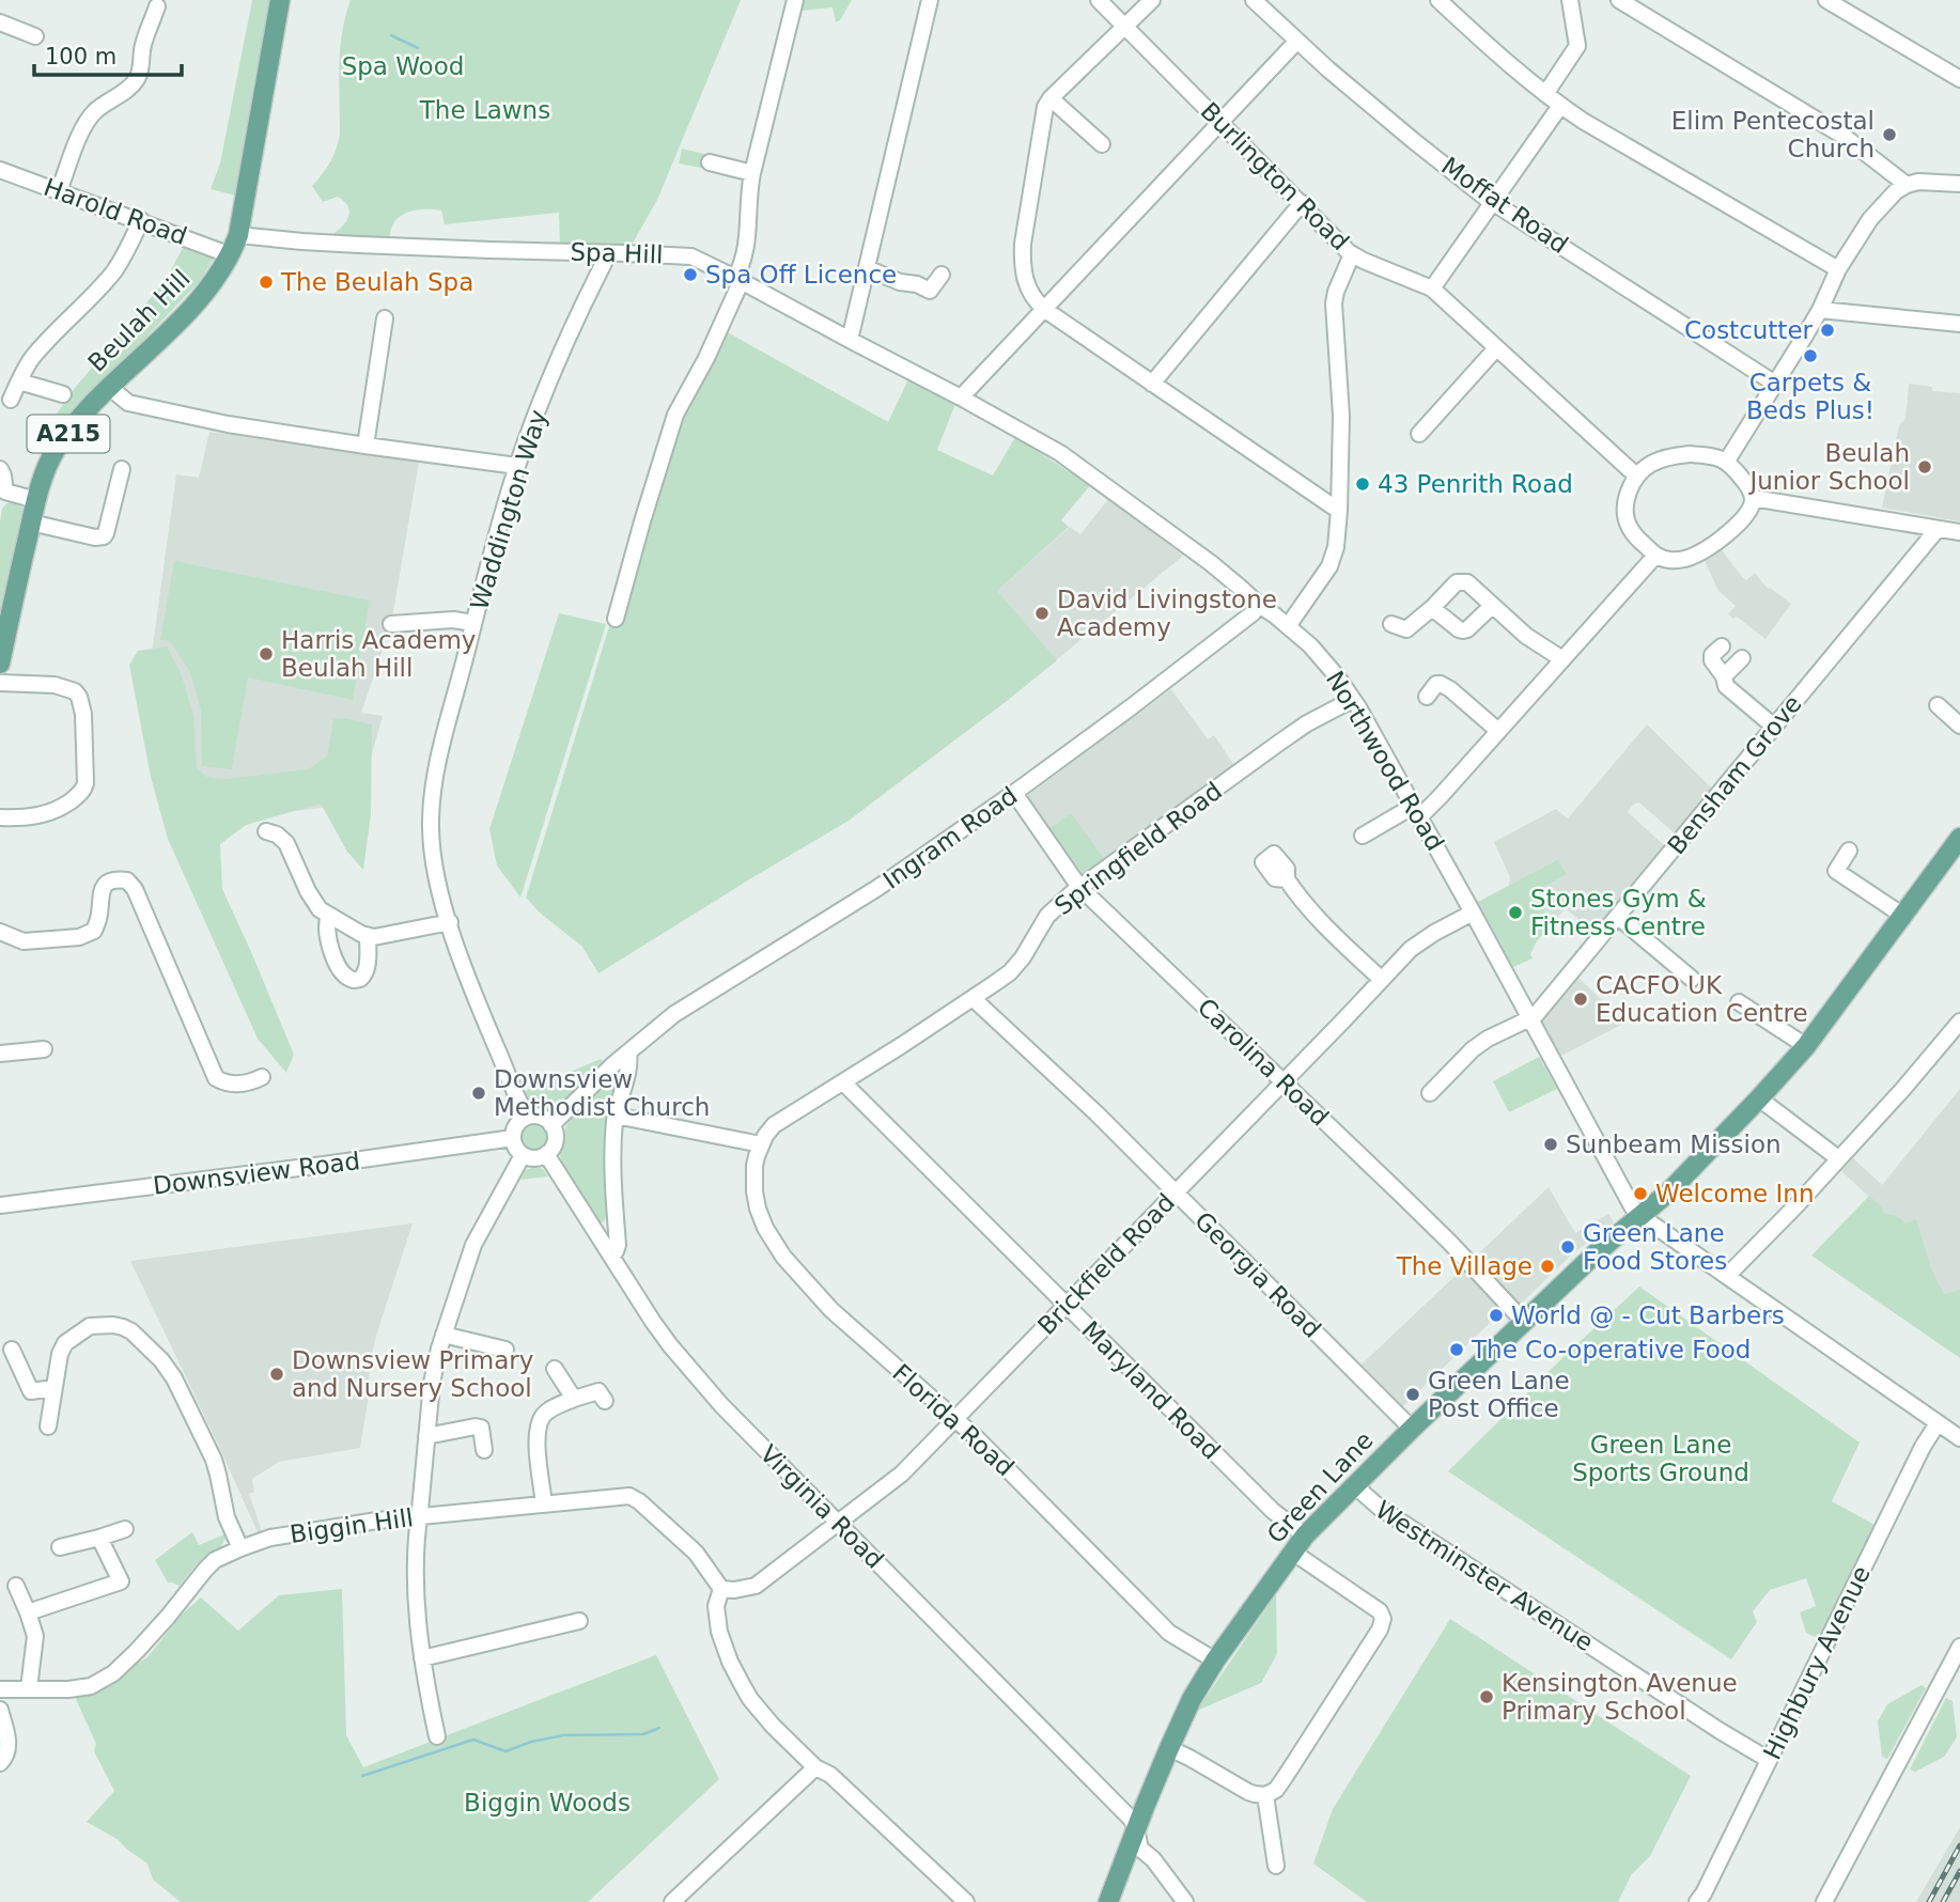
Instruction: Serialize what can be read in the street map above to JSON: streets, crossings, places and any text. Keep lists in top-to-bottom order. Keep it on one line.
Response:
{"streets":{"main road":["Beulah Hill","A215","Green Lane"],"street":["Burlington Road","Moffat Road","Harold Road","Spa Hill","Waddington Way","Northwood Road","Bensham Grove","Ingram Road","Springfield Road","Carolina Road","Downsview Road","Brickfield Road","Georgia Road","Maryland Road","Florida Road","Virginia Road","Biggin Hill","Westminster Avenue","Highbury Avenue"]},"crossings":[["Harold Road","Beulah Hill"],["Spa Hill","Beulah Hill"],["Spa Hill","Waddington Way"],["Spa Hill","Northwood Road"],["Waddington Way","Ingram Road"],["Waddington Way","Downsview Road"],["Waddington Way","Virginia Road"],["Northwood Road","Bensham Grove"],["Northwood Road","Ingram Road"],["Northwood Road","Springfield Road"],["Northwood Road","Brickfield Road"],["Northwood Road","Green Lane"],["Ingram Road","Carolina Road"],["Ingram Road","Downsview Road"],["Ingram Road","Virginia Road"],["Springfield Road","Carolina Road"],["Springfield Road","Georgia Road"],["Springfield Road","Maryland Road"],["Springfield Road","Florida Road"],["Carolina Road","Brickfield Road"],["Carolina Road","Green Lane"],["Downsview Road","Virginia Road"],["Brickfield Road","Georgia Road"],["Brickfield Road","Maryland Road"],["Brickfield Road","Florida Road"],["Brickfield Road","Virginia Road"],["Brickfield Road","Biggin Hill"],["Georgia Road","Green Lane"],["Maryland Road","Green Lane"],["Florida Road","Green Lane"],["Green Lane","Virginia Road"],["Green Lane","Westminster Avenue"],["Westminster Avenue","Highbury Avenue"]],"parks":["Spa Wood","The Lawns","Green Lane Sports Ground","Biggin Woods"],"places":["Elim Pentecostal Church","Spa Off Licence","The Beulah Spa","Costcutter","Carpets & Beds Plus!","Beulah Junior School","43 Penrith Road","David Livingstone Academy","Harris Academy Beulah Hill","Stones Gym & Fitness Centre","CACFO UK Education Centre","Downsview Methodist Church","Sunbeam Mission","Welcome Inn","Green Lane Food Stores","The Village","World @ - Cut Barbers","The Co-operative Food","Downsview Primary and Nursery School","Green Lane Post Office","Kensington Avenue Primary School"],"scale_bar":"100 m"}
